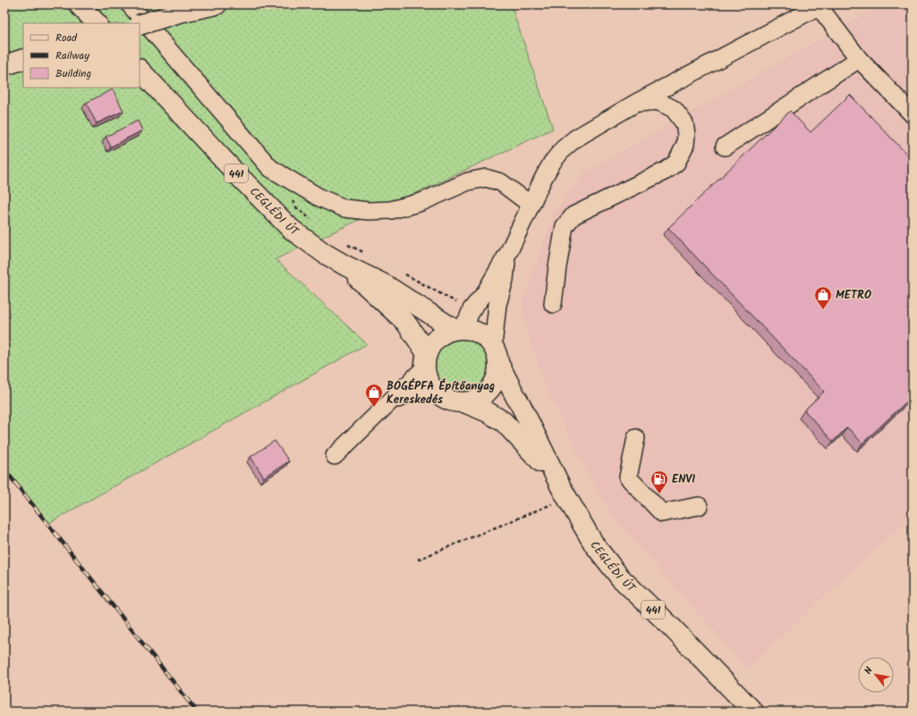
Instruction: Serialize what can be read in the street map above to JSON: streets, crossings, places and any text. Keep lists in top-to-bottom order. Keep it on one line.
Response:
{"streets":{"main road":["441","CEGLÉDI ÚT"]},"crossings":[["441","CEGLÉDI ÚT"]],"places":{"shop":["METRO","BOGÉPFA Építőanyag Kereskedés"],"fuel station":["ENVI"]},"legend":["Road","Railway","Building"],"north":"top left"}
